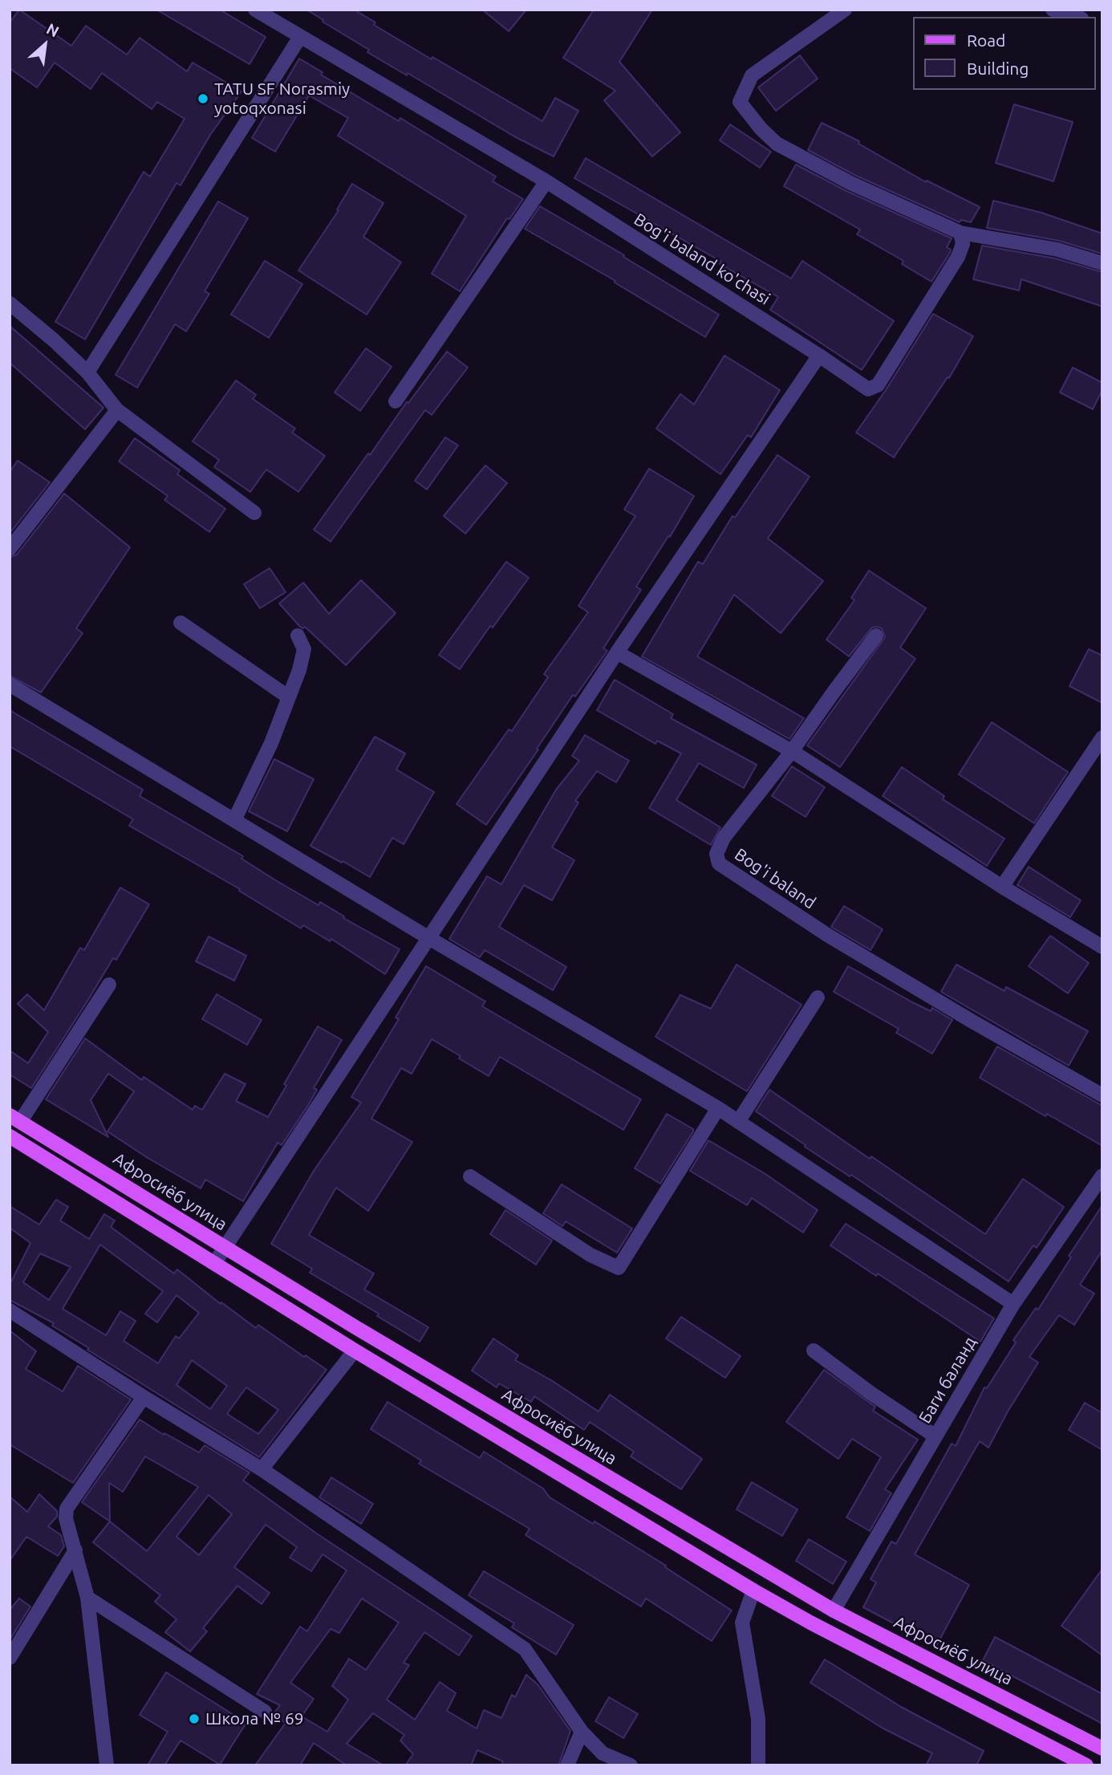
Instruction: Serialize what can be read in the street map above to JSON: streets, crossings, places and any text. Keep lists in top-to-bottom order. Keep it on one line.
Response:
{"streets":{"main road":["Афросиёб улица"],"street":["Bog'i baland ko'chasi","Bog'i baland","Баги баланд"]},"crossings":[["Афросиёб улица","Баги баланд"]],"places":["TATU SF Norasmiy yotoqxonasi","Школа № 69"],"legend":["Road","Building"],"north":"top right"}
